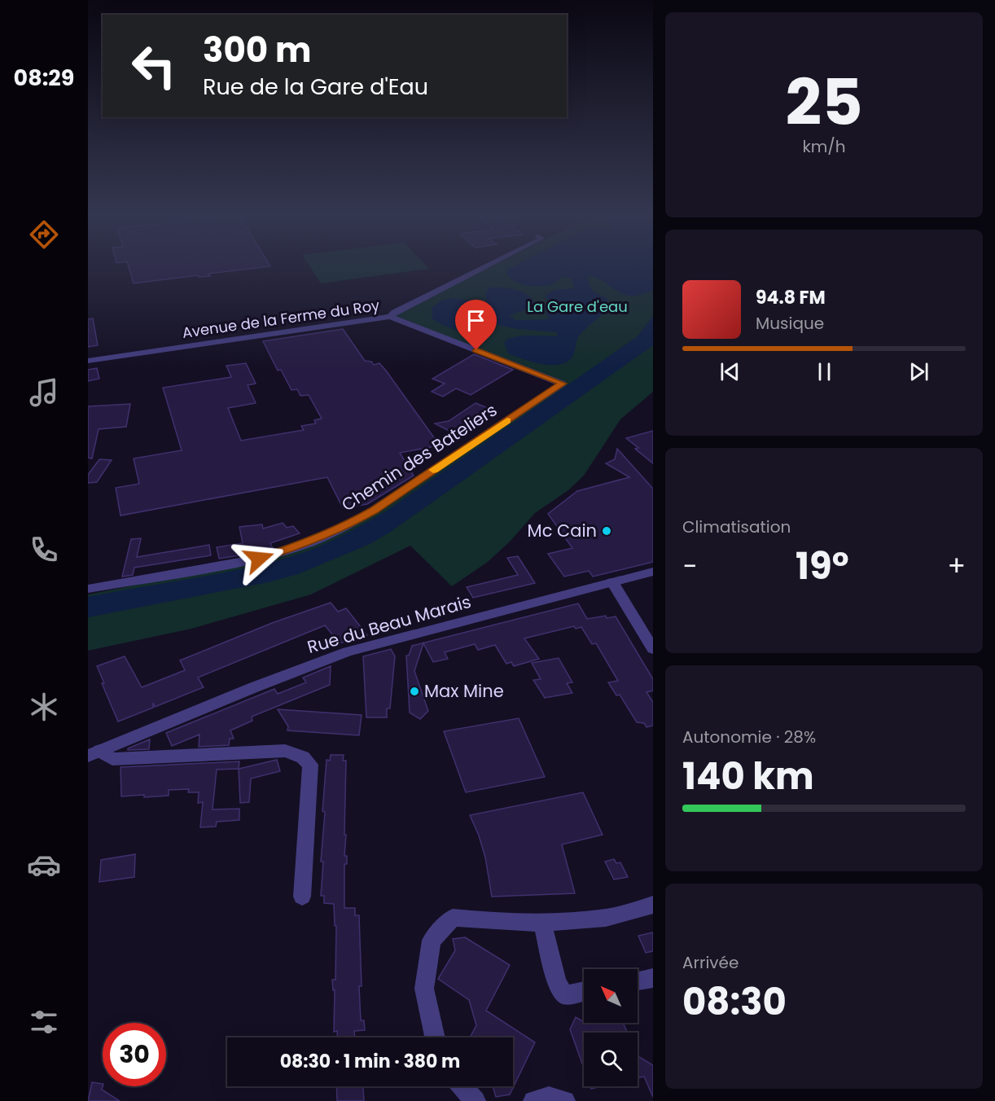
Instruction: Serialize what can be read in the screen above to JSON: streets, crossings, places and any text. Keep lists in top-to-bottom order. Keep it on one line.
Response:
{"streets":{"street":["Avenue de la Ferme du Roy","Chemin des Bateliers","Rue du Beau Marais"]},"crossings":[["Avenue de la Ferme du Roy","Chemin des Bateliers"]],"parks":["La Gare d'eau"],"places":["Mc Cain","Max Mine"],"north":"top left","page":{"tabs":"08:29","tile":[["25","km/h"],"Climatisation",["Autonomie · 28%","140 km"],["Arrivée","08:30"]],"turn":["300 m","Rue de la Gare d'Eau"],"song":["94.8 FM","Musique"],"heat":["−","19°","+"],"limit":"30","trip":"08:30 · 1 min · 380 m"}}
